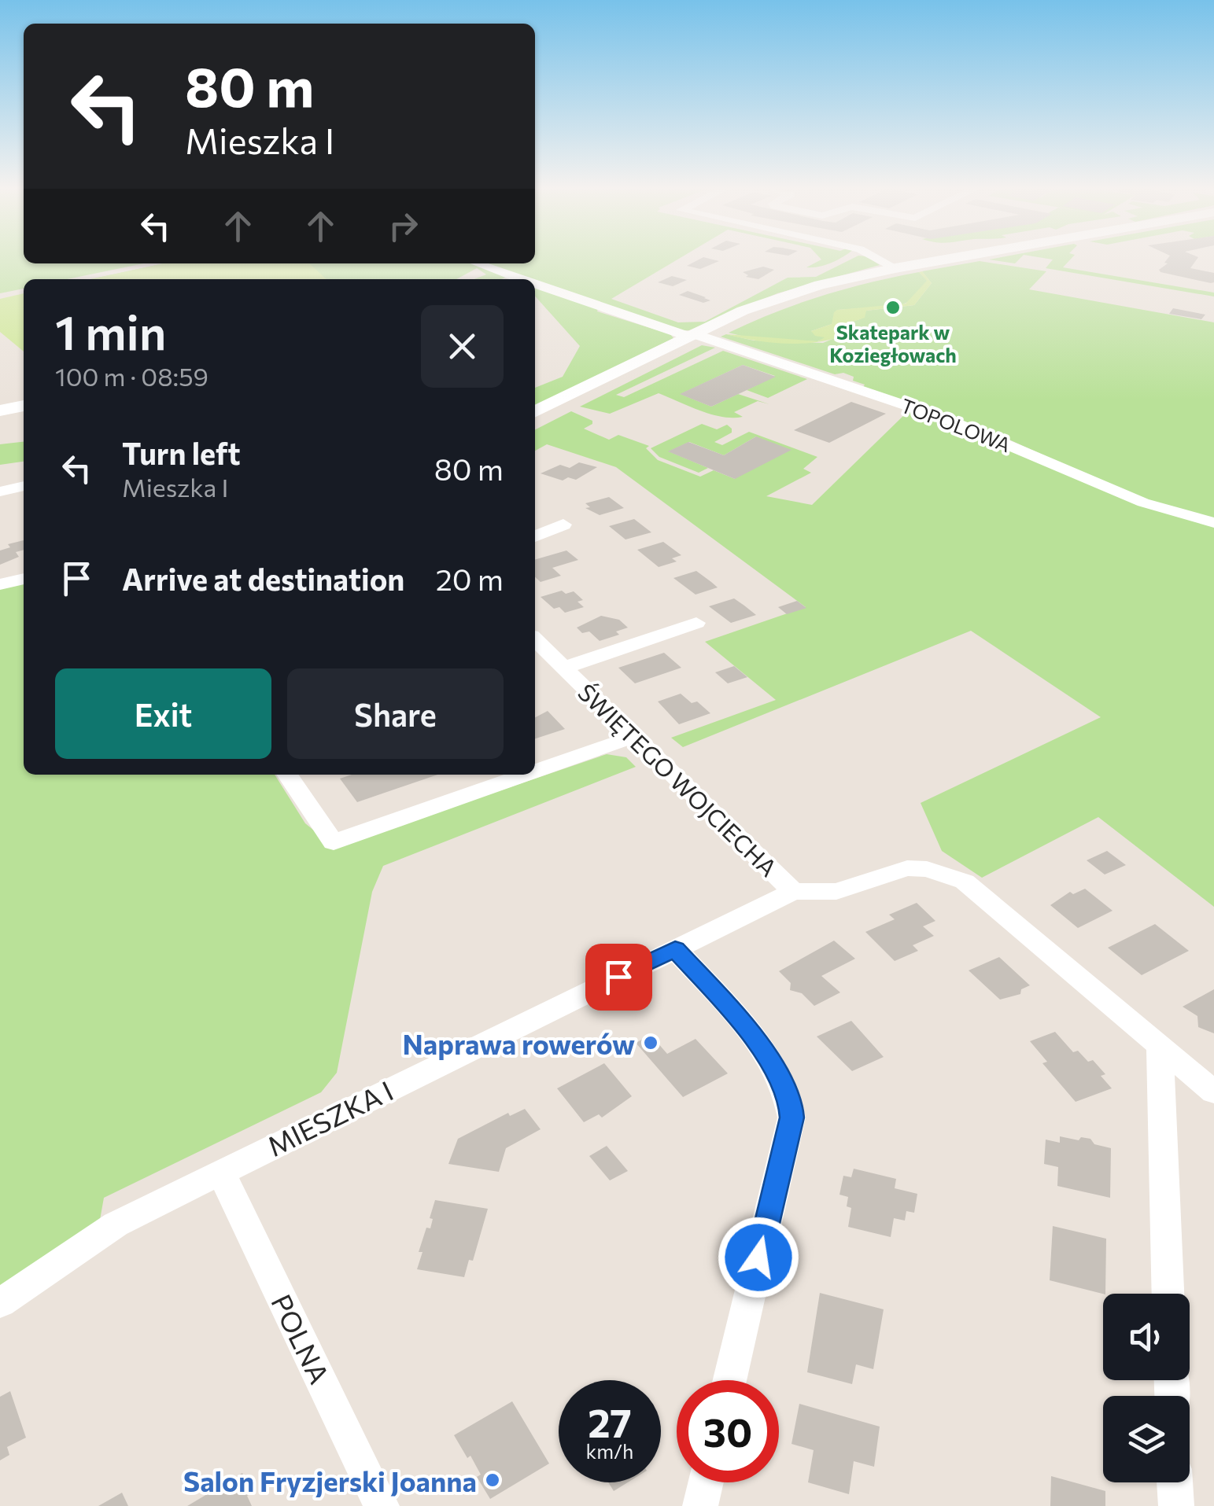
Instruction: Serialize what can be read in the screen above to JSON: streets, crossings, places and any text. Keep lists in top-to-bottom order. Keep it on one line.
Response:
{"streets":{"street":["TOPOLOWA","ŚWIĘTEGO WOJCIECHA","MIESZKA I","POLNA"]},"crossings":[["ŚWIĘTEGO WOJCIECHA","MIESZKA I"],["MIESZKA I","POLNA"]],"places":["Skatepark w Koziegłowach","Naprawa rowerów","Salon Fryzjerski Joanna"],"page":{"turn":["80 m","Mieszka I"],"heading":["1 min","100 m · 08:59"],"list":[{"name":"Turn left","note":"Mieszka I","value":"80 m"},{"name":"Arrive at destination","value":"20 m"}],"buttons":["Exit","Share"],"speed":"27 km/h","limit":"30"}}
